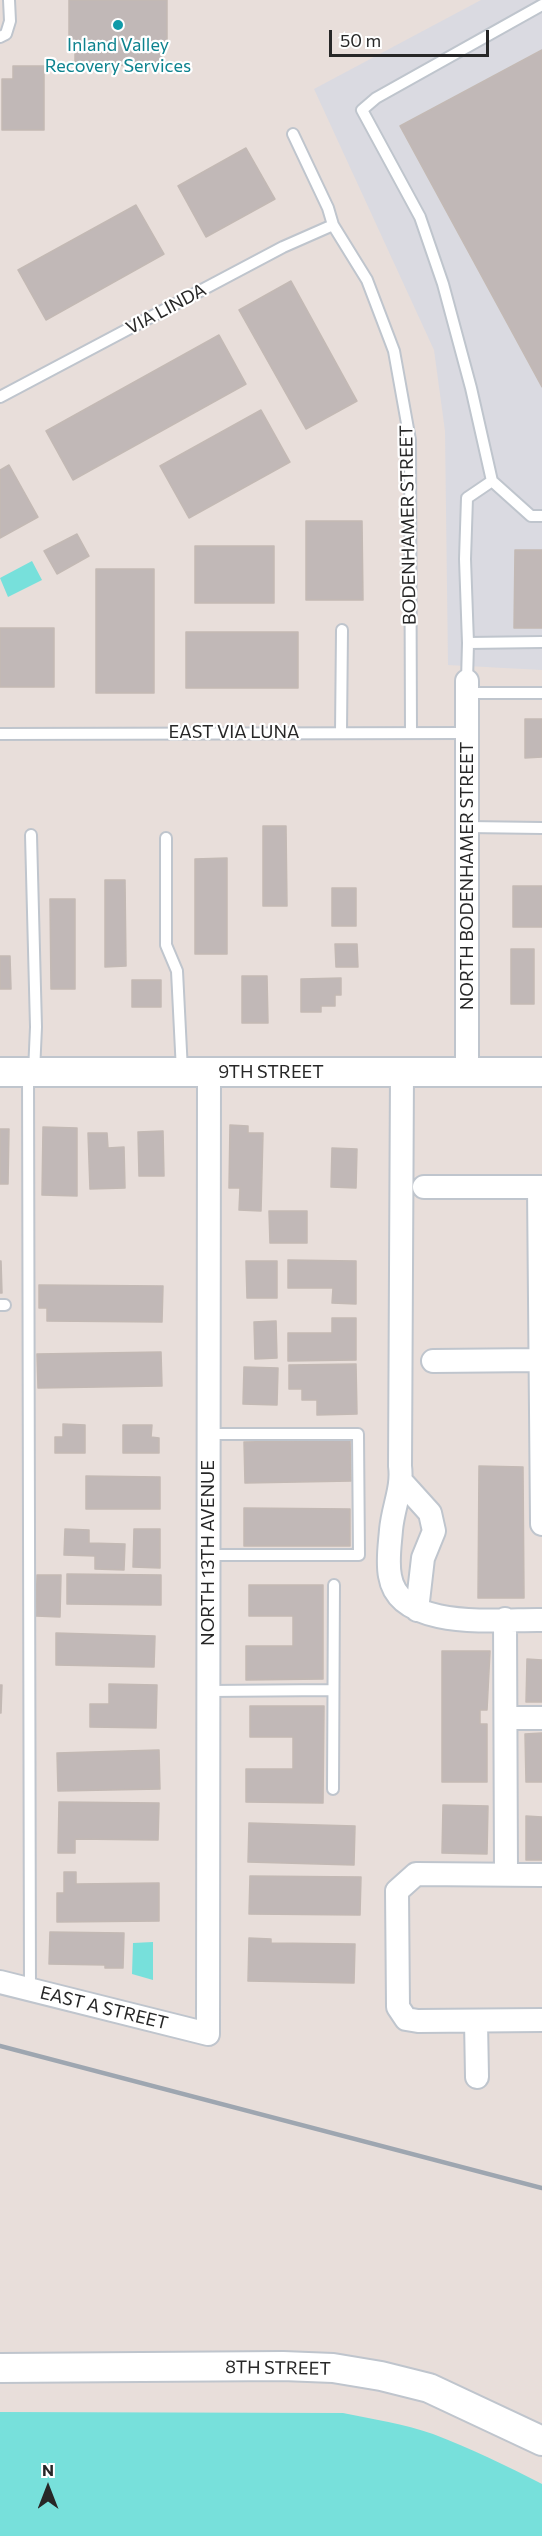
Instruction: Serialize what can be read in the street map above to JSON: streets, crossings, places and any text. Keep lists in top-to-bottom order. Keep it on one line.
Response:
{"streets":{"street":["NORTH BODENHAMER STREET","9TH STREET","NORTH 13TH AVENUE","EAST A STREET","8TH STREET"],"lane":["VIA LINDA","BODENHAMER STREET","EAST VIA LUNA"]},"crossings":[["VIA LINDA","BODENHAMER STREET"],["BODENHAMER STREET","EAST VIA LUNA"],["EAST VIA LUNA","NORTH BODENHAMER STREET"],["NORTH BODENHAMER STREET","9TH STREET"],["9TH STREET","NORTH 13TH AVENUE"],["NORTH 13TH AVENUE","EAST A STREET"]],"places":["Inland Valley Recovery Services"],"scale_bar":"50 m","north":"top"}
